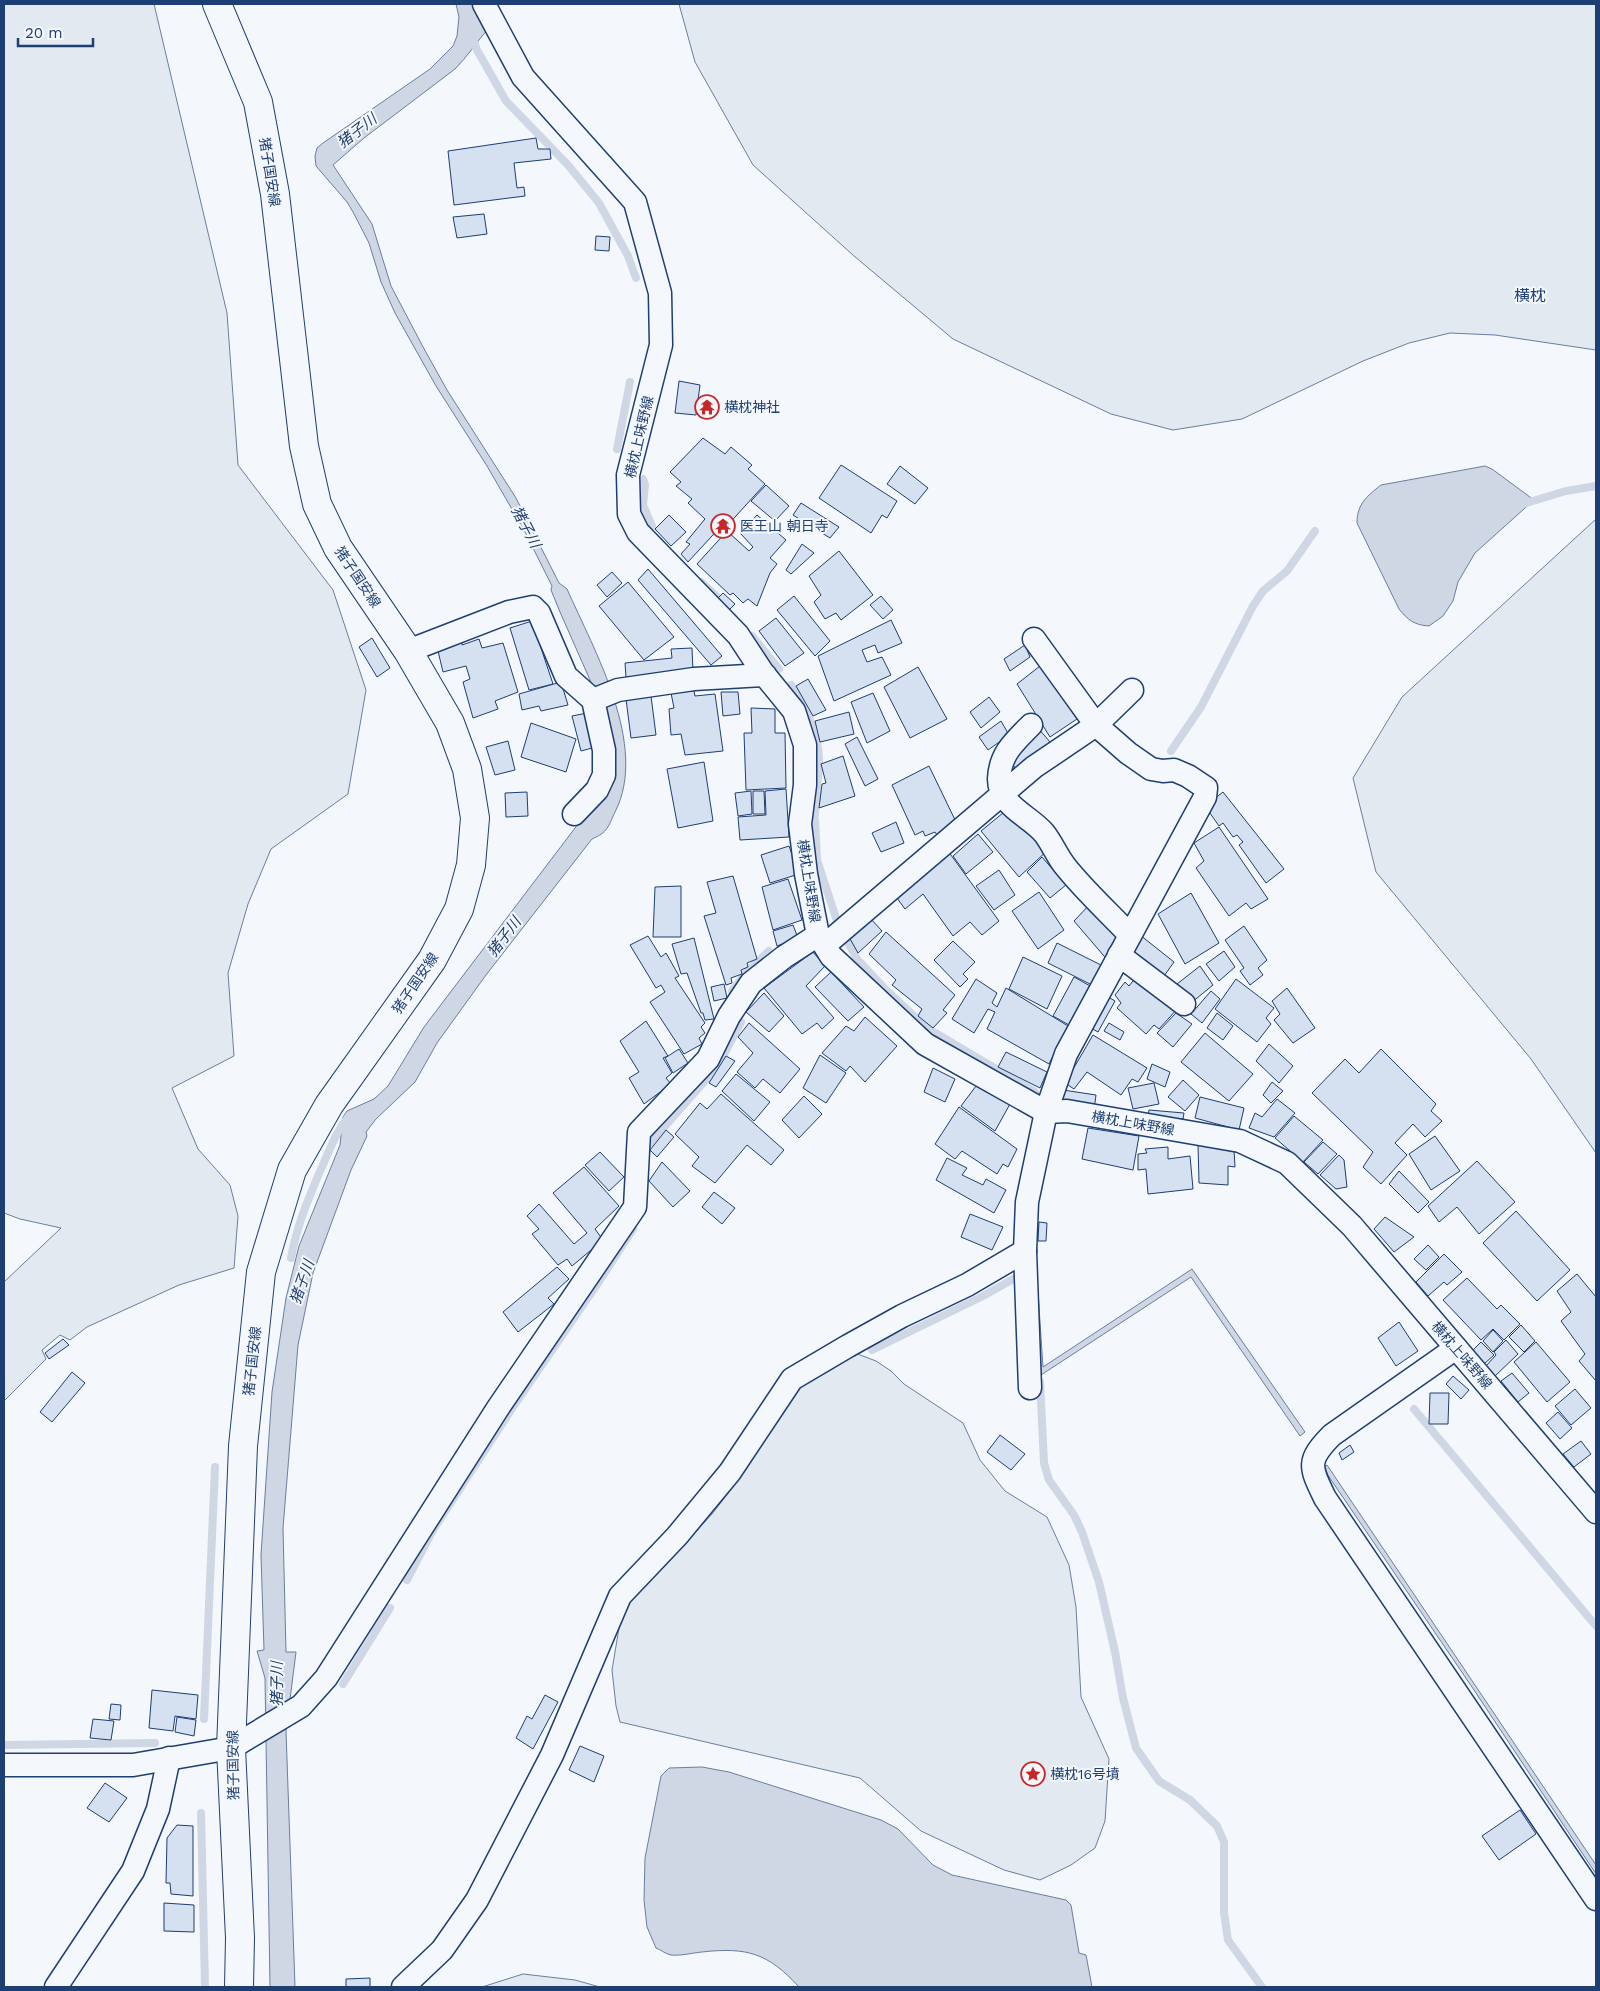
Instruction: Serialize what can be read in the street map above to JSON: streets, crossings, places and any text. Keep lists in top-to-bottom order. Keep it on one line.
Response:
{"streets":{"main road":["猪子国安線"],"street":["横枕上味野線"]},"districts":["横枕"],"water":["猪子川"],"places":{"temple":["横枕神社","医王山 朝日寺"],"place":["横枕16号墳"]},"scale_bar":"20 m"}
